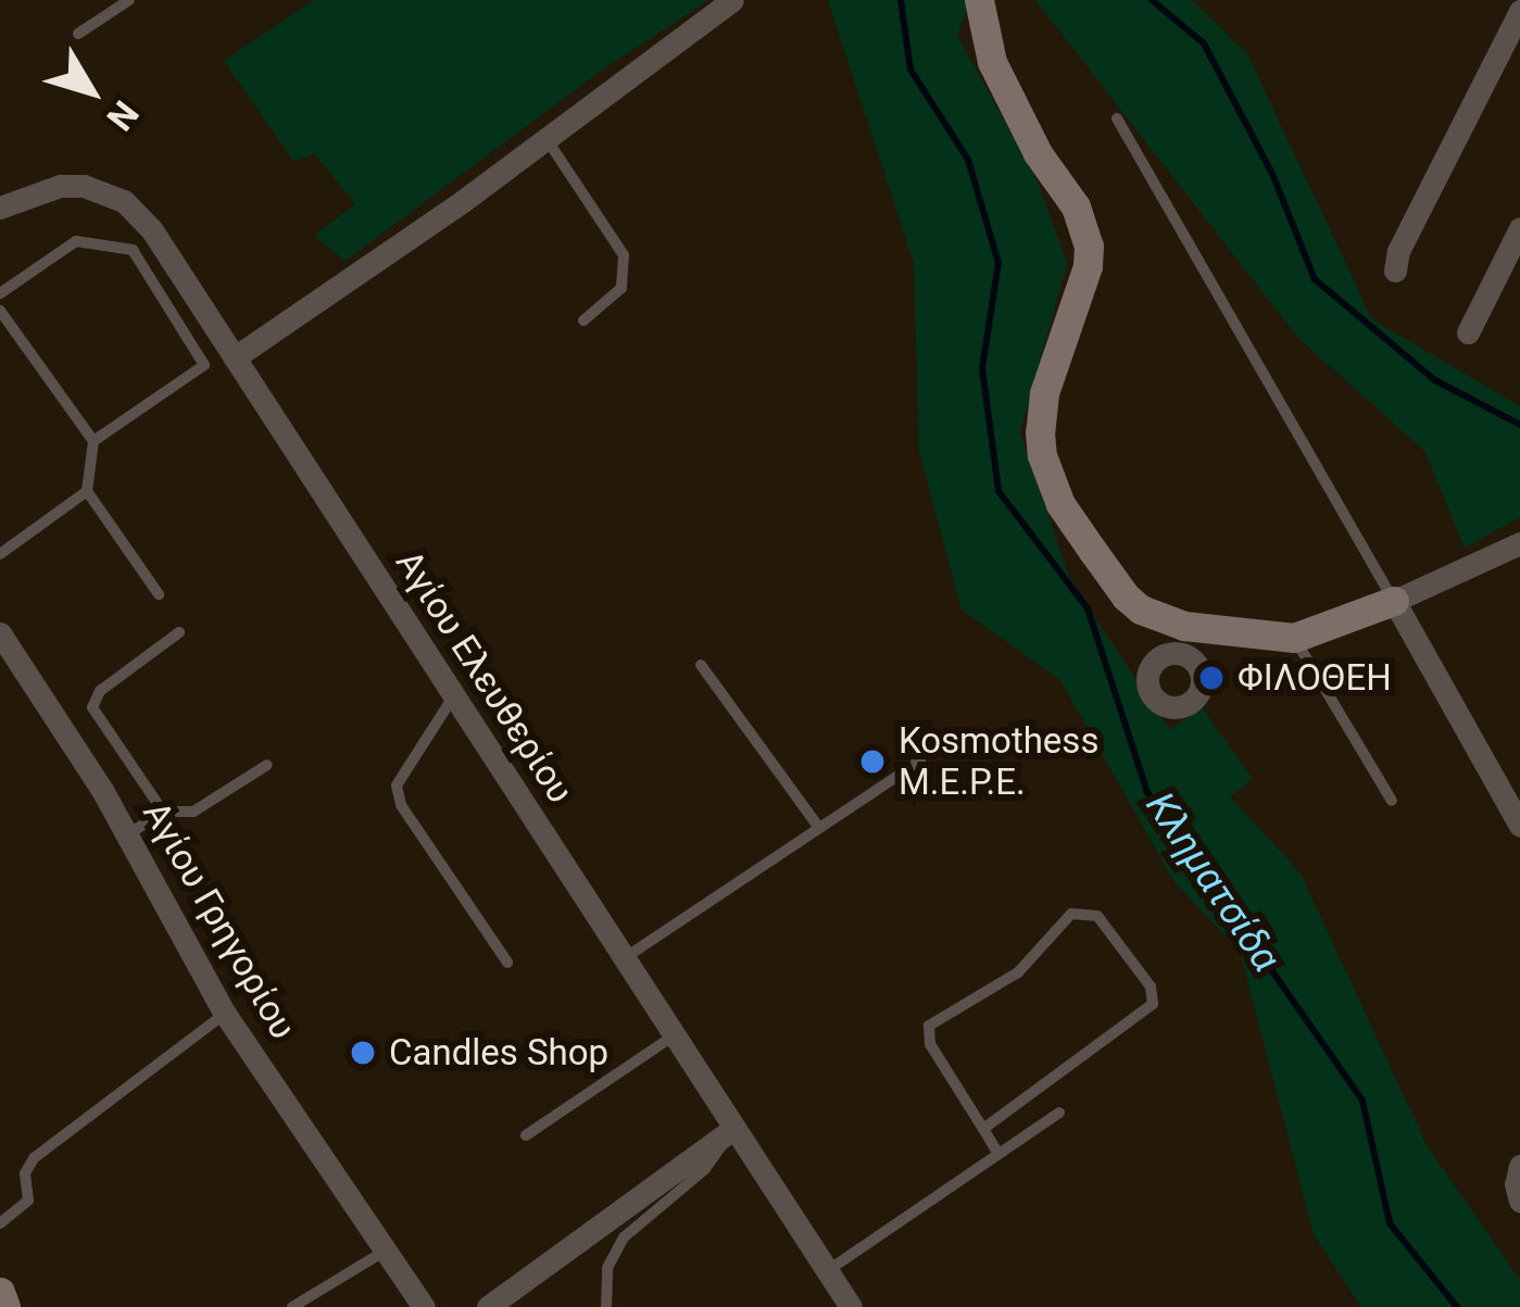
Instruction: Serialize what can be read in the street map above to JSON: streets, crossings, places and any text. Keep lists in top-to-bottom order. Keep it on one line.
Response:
{"streets":{"street":["Αγίου Ελευθερίου","Αγίου Γρηγορίου"]},"water":["Κληματσίδα"],"places":["ΦΙΛΟΘΕΗ","Kosmothess M.E.P.E.","Candles Shop"],"north":"bottom right"}
